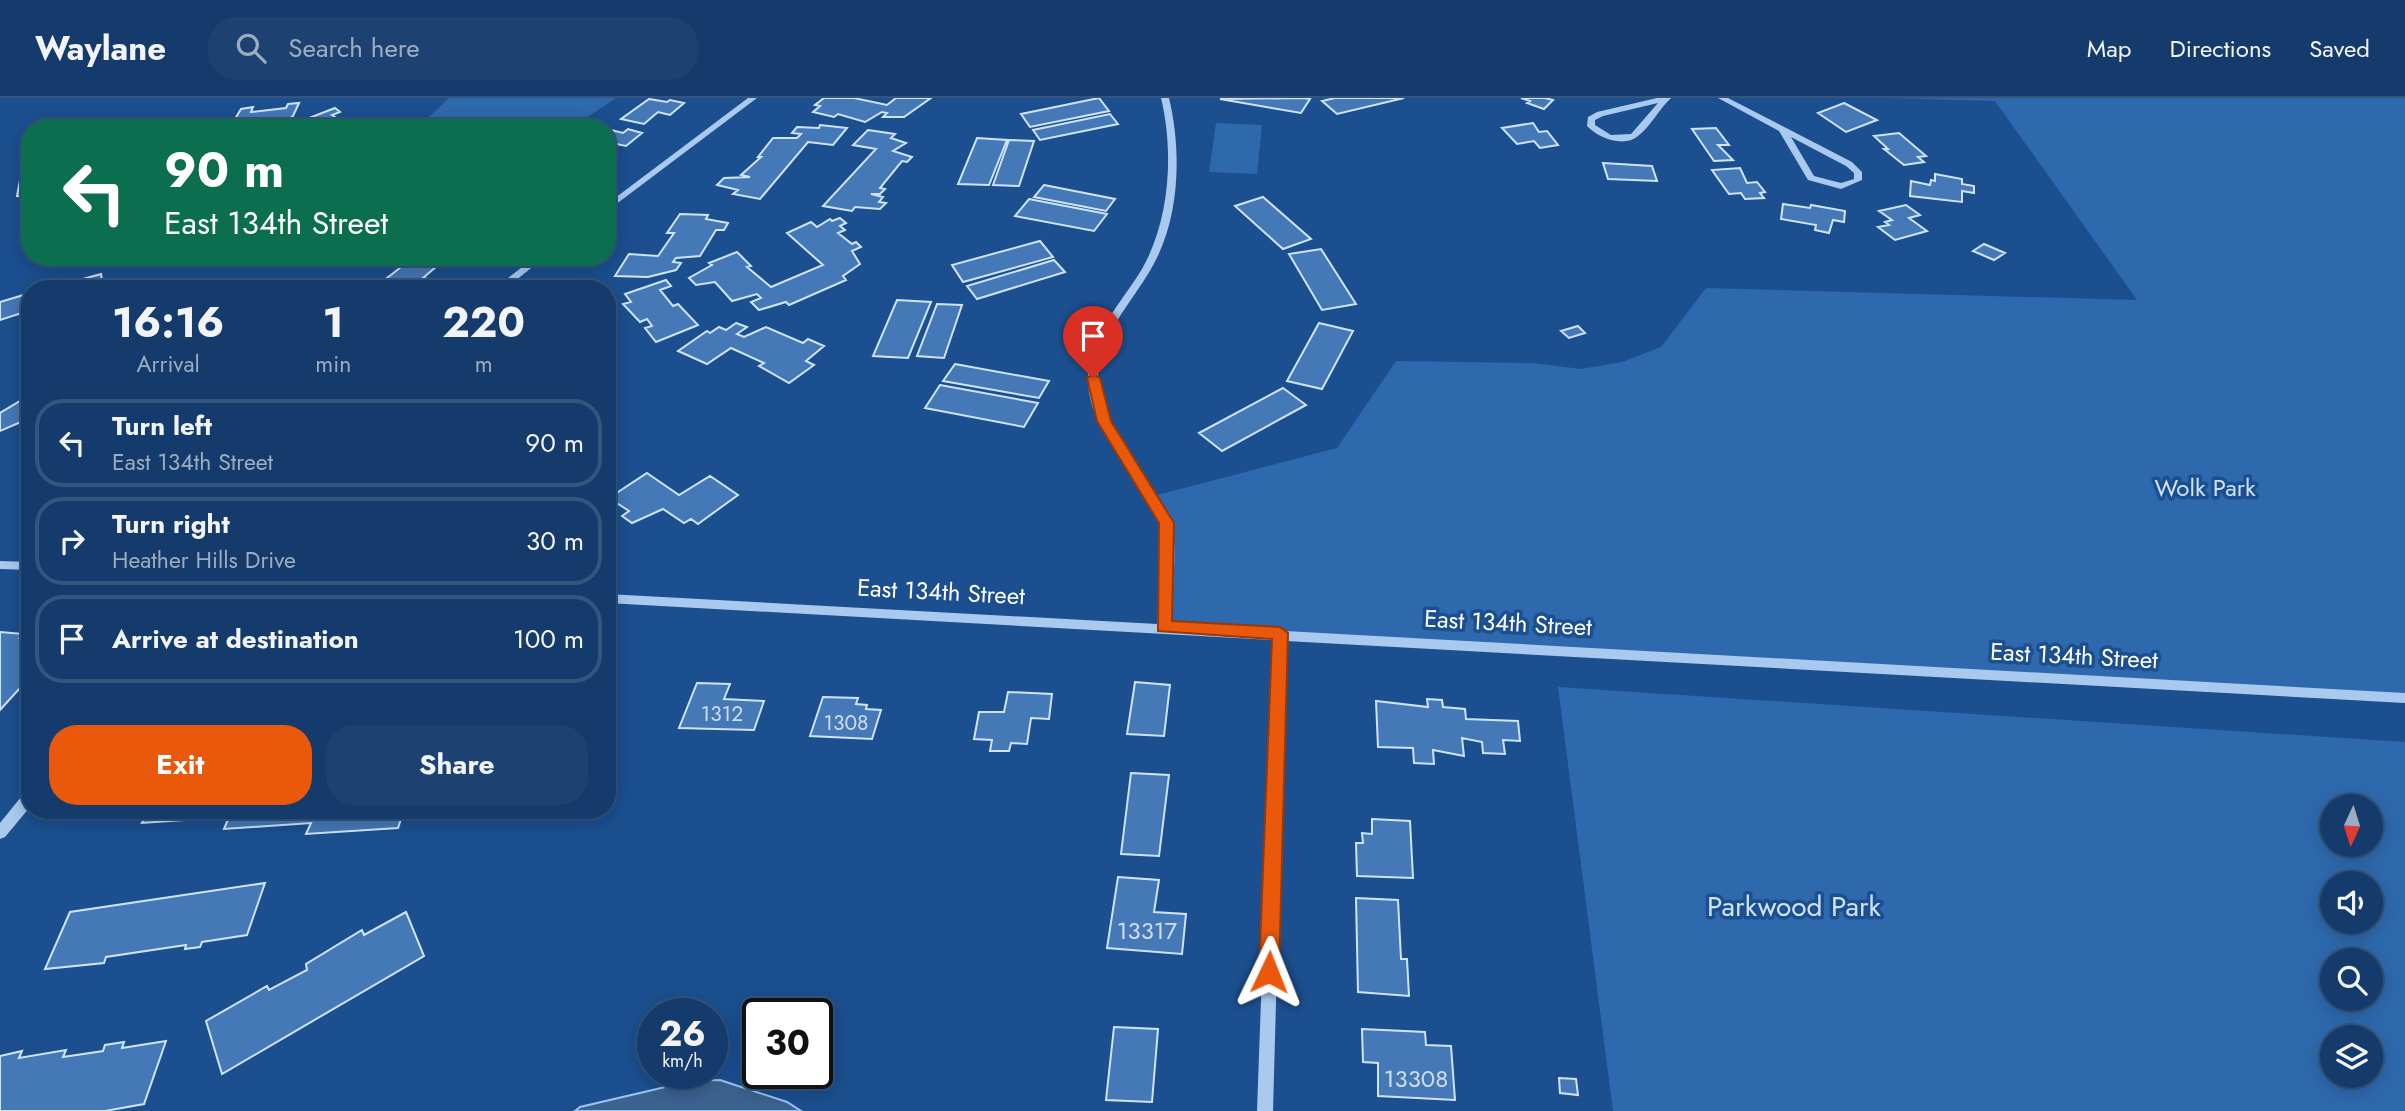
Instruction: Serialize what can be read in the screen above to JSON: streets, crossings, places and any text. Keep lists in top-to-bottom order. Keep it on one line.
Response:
{"streets":{"street":["East 134th Street"]},"parks":["Wolk Park","Parkwood Park"],"house_numbers":["1312","1308","13317","13308"],"north":"bottom","page":{"header":"Waylane","search":"Search here","nav":["Map","Directions","Saved"],"turn":["90 m","East 134th Street"],"eta":["16:16","Arrival","1","min","220","m"],"list":[{"name":"Turn left","note":"East 134th Street","value":"90 m"},{"name":"Turn right","note":"Heather Hills Drive","value":"30 m"},{"name":"Arrive at destination","value":"100 m"}],"buttons":["Exit","Share"],"speed":"26 km/h","limit":"30"}}
